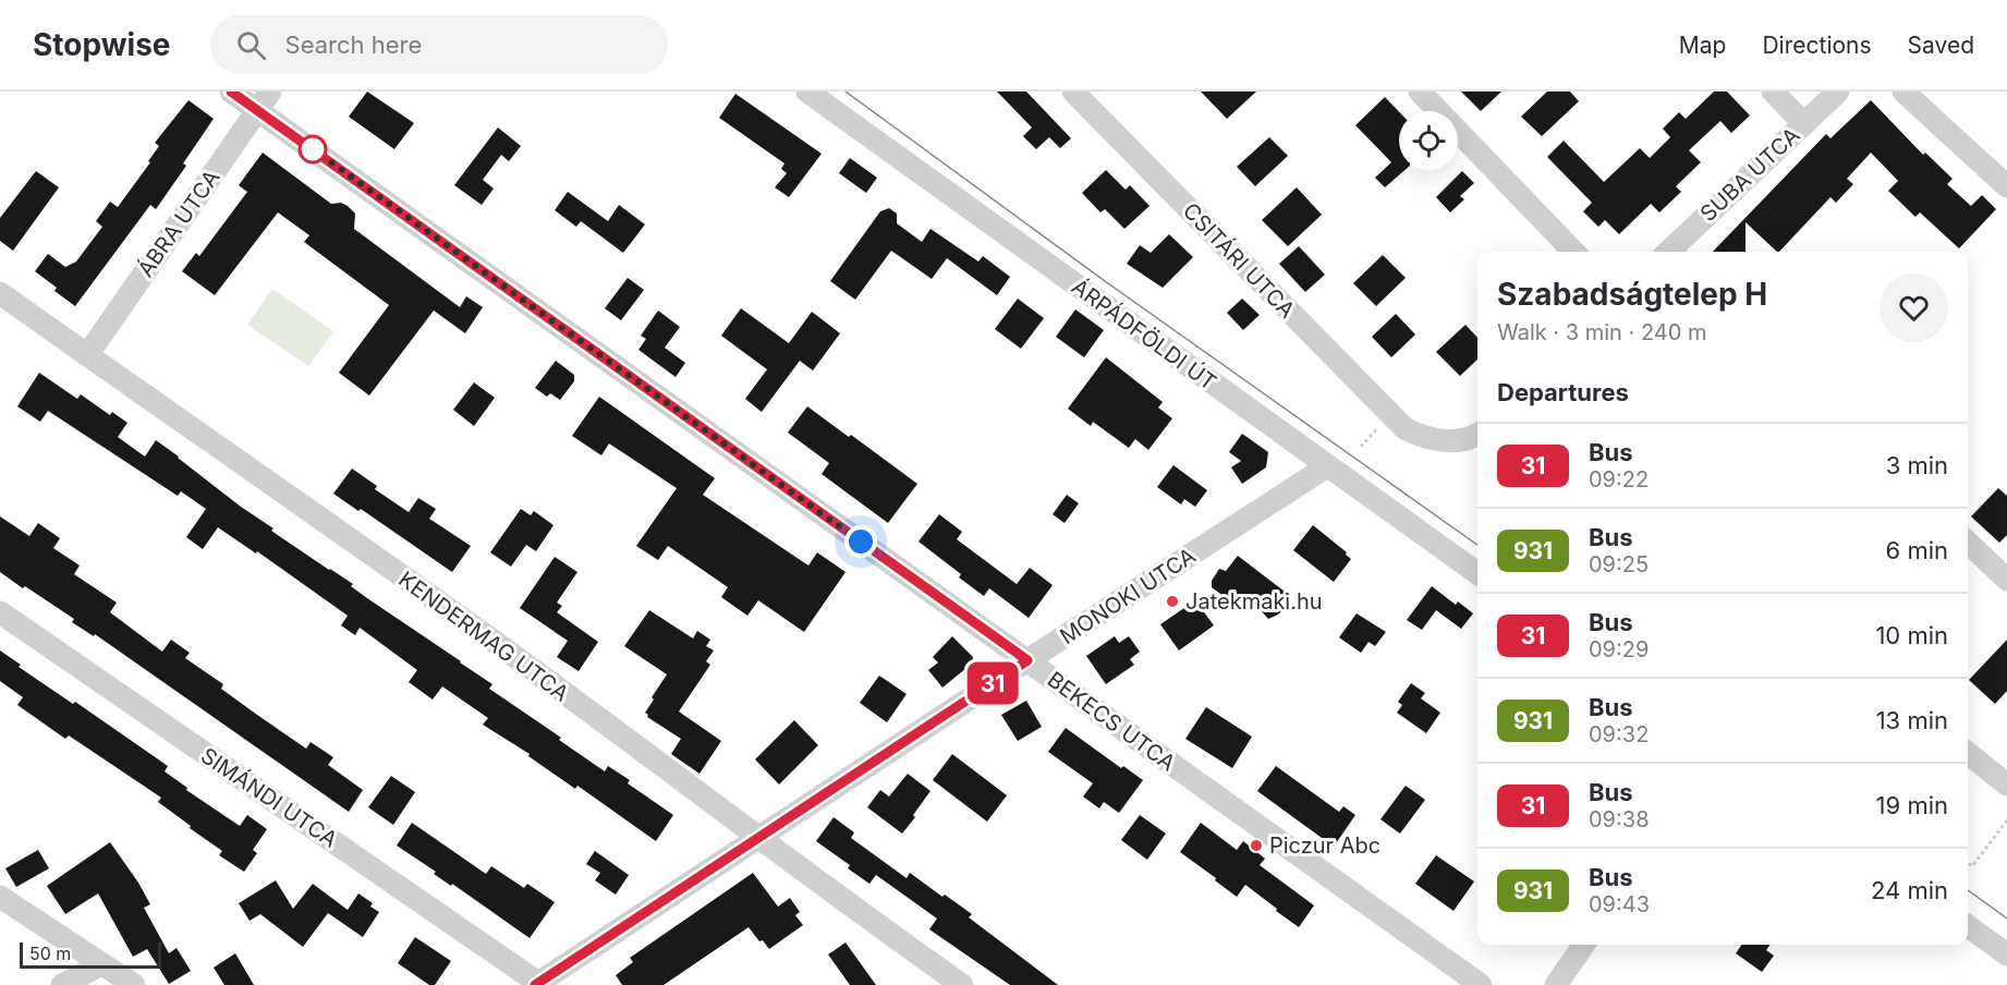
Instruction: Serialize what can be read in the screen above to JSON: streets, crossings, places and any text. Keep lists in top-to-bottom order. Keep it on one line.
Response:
{"streets":{"street":["SUBA UTCA","ÁBRA UTCA","CSITÁRI UTCA","ÁRPÁDFÖLDI ÚT","MONOKI UTCA","KENDERMAG UTCA","BEKECS UTCA","SIMÁNDI UTCA"]},"crossings":[["ÁBRA UTCA","KENDERMAG UTCA"],["ÁBRA UTCA","BEKECS UTCA"],["ÁRPÁDFÖLDI ÚT","MONOKI UTCA"],["MONOKI UTCA","KENDERMAG UTCA"],["MONOKI UTCA","BEKECS UTCA"],["MONOKI UTCA","SIMÁNDI UTCA"]],"places":["Jatekmaki.hu","Piczur Abc"],"lines":["bus line 31"],"scale_bar":"50 m","page":{"header":"Stopwise","search":"Search here","nav":["Map","Directions","Saved"],"on_map":"31","heading":[["Szabadságtelep H","Walk · 3 min · 240 m"],"Departures"],"list":[{"mark":"31","name":"Bus","note":"09:22","value":"3 min"},{"mark":"931","name":"Bus","note":"09:25","value":"6 min"},{"mark":"31","name":"Bus","note":"09:29","value":"10 min"},{"mark":"931","name":"Bus","note":"09:32","value":"13 min"},{"mark":"31","name":"Bus","note":"09:38","value":"19 min"},{"mark":"931","name":"Bus","note":"09:43","value":"24 min"}],"scale":"50 m"}}
